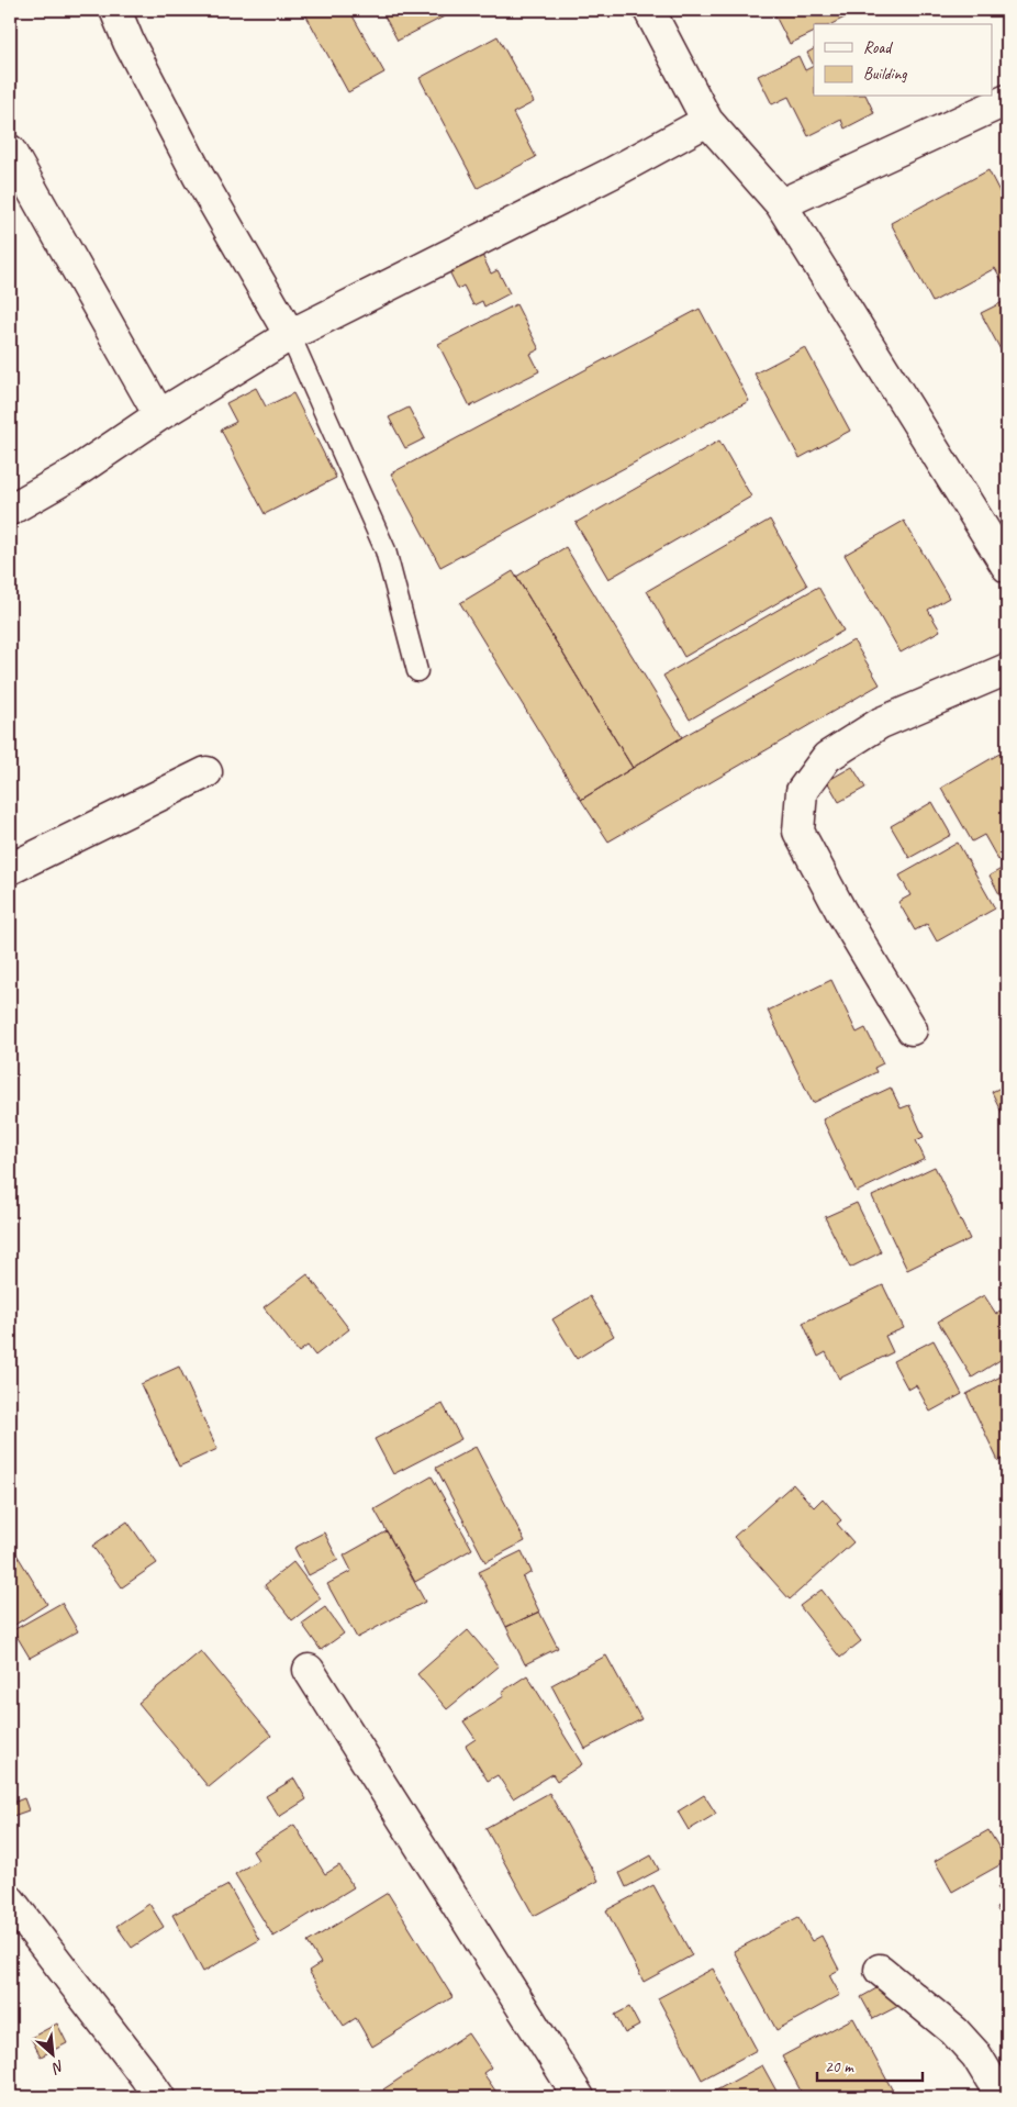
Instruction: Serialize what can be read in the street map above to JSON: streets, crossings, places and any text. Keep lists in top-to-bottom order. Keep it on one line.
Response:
{"legend":["Road","Building"],"scale_bar":"20 m","north":"bottom right"}
